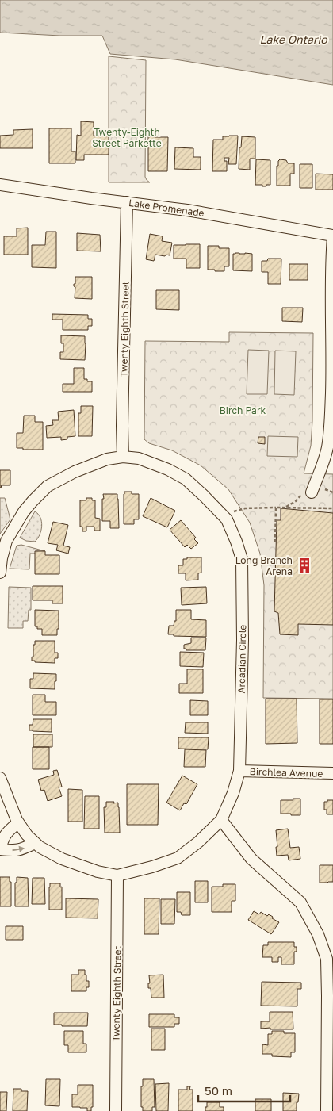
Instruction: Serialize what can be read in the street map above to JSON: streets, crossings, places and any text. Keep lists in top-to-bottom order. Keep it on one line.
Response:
{"streets":{"street":["Lake Promenade","Twenty Eighth Street","Arcadian Circle","Birchlea Avenue"]},"crossings":[["Lake Promenade","Twenty Eighth Street"],["Twenty Eighth Street","Arcadian Circle"],["Arcadian Circle","Birchlea Avenue"]],"water":["Lake Ontario"],"parks":["Twenty-Eighth Street Parkette","Birch Park"],"places":{"building":["Long Branch Arena"]},"scale_bar":"50 m"}
